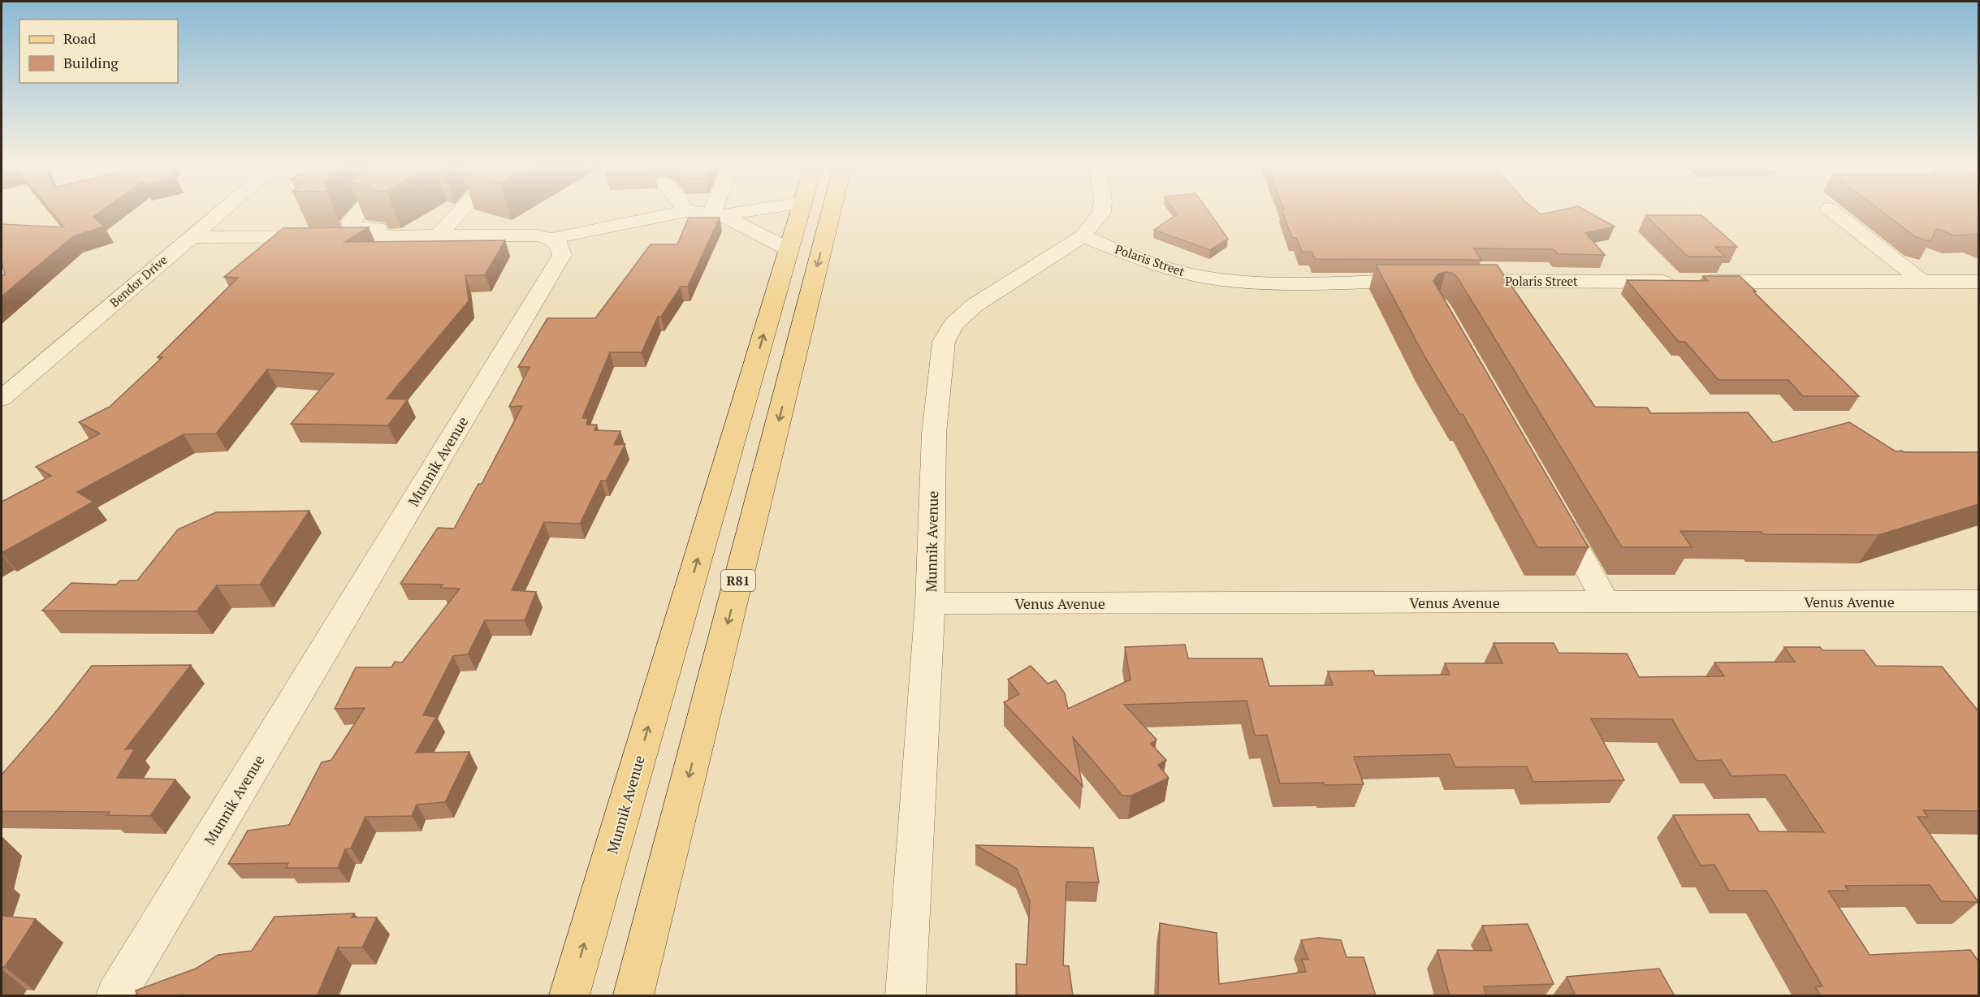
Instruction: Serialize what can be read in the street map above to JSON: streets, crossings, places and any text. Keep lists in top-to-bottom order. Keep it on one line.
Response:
{"streets":{"main road":["Munnik Avenue","R81"],"street":["Polaris Street","Bendor Drive","Venus Avenue"]},"crossings":[["Polaris Street","Munnik Avenue"],["Munnik Avenue","Venus Avenue"]],"legend":["Road","Building"]}
